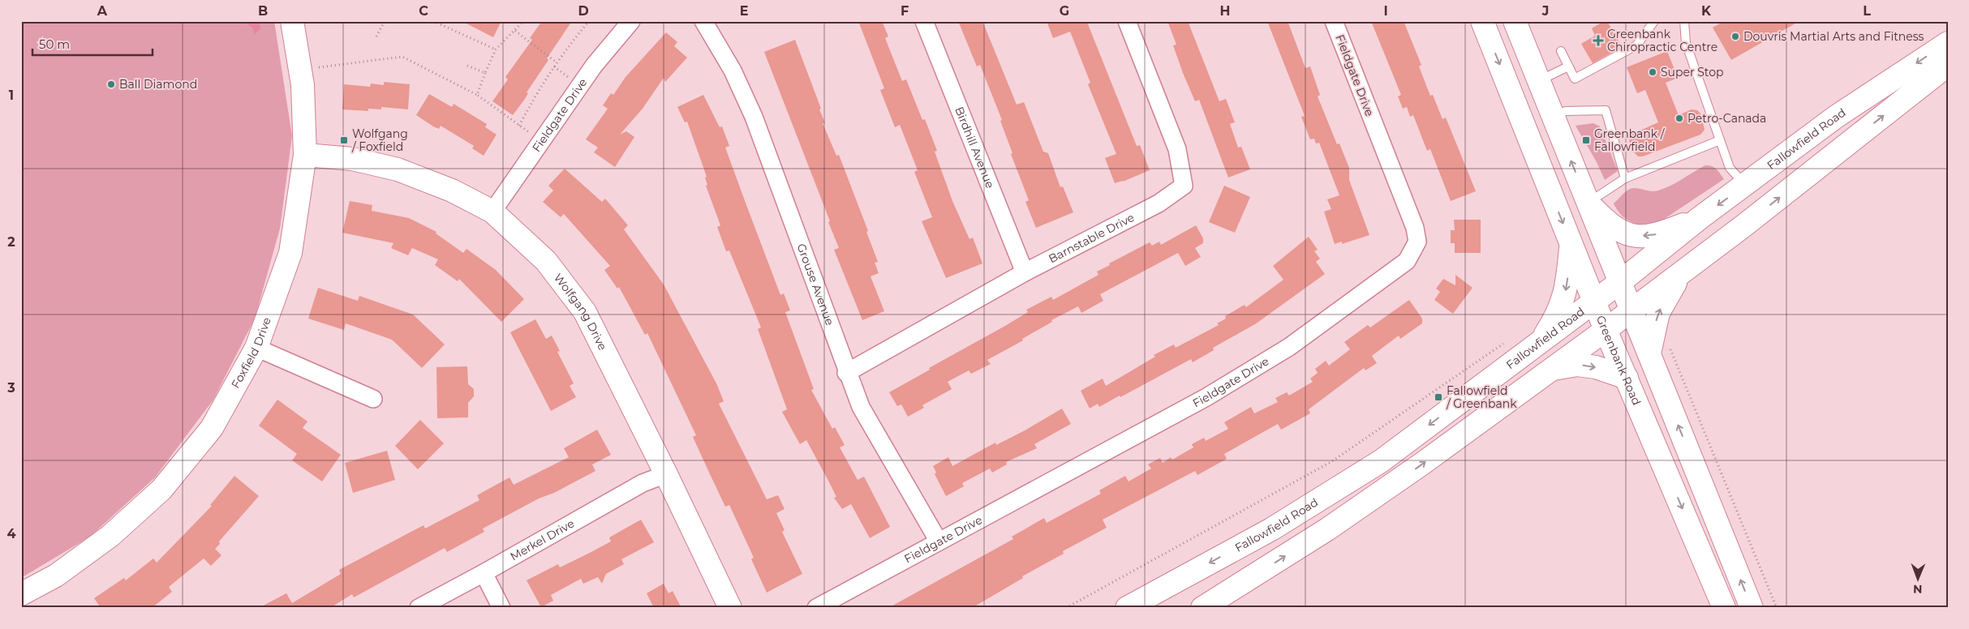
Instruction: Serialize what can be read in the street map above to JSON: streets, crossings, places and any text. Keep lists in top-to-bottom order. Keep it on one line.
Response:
{"streets":{"main road":["Fallowfield Road","Wolfgang Drive","Foxfield Drive","Greenbank Road"],"street":["Fieldgate Drive","Birdhill Avenue","Barnstable Drive","Grouse Avenue","Merkel Drive"]},"crossings":[["Fieldgate Drive","Grouse Avenue"],["Fieldgate Drive","Wolfgang Drive"],["Fallowfield Road","Greenbank Road"],["Birdhill Avenue","Barnstable Drive"],["Barnstable Drive","Grouse Avenue"],["Wolfgang Drive","Foxfield Drive"],["Wolfgang Drive","Merkel Drive"]],"places":{"other":["Douvris Martial Arts and Fitness","Super Stop","Ball Diamond","Petro-Canada"],"health":["Greenbank Chiropractic Centre"],"transit":["Wolfgang / Foxfield","Greenbank / Fallowfield","Fallowfield / Greenbank"]},"scale_bar":"50 m","north":"bottom","grid":{"columns":["A","B","C","D","E","F","G","H","I","J","K","L"],"rows":["1","2","3","4"]}}
